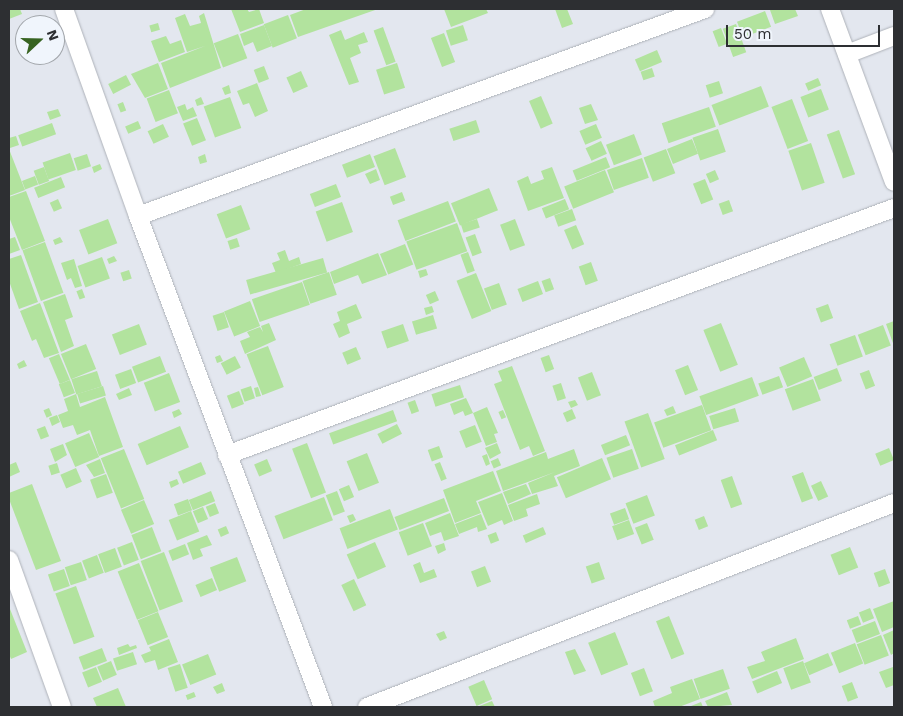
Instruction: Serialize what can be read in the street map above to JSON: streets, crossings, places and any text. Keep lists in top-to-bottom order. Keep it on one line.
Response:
{"scale_bar":"50 m","north":"right"}
